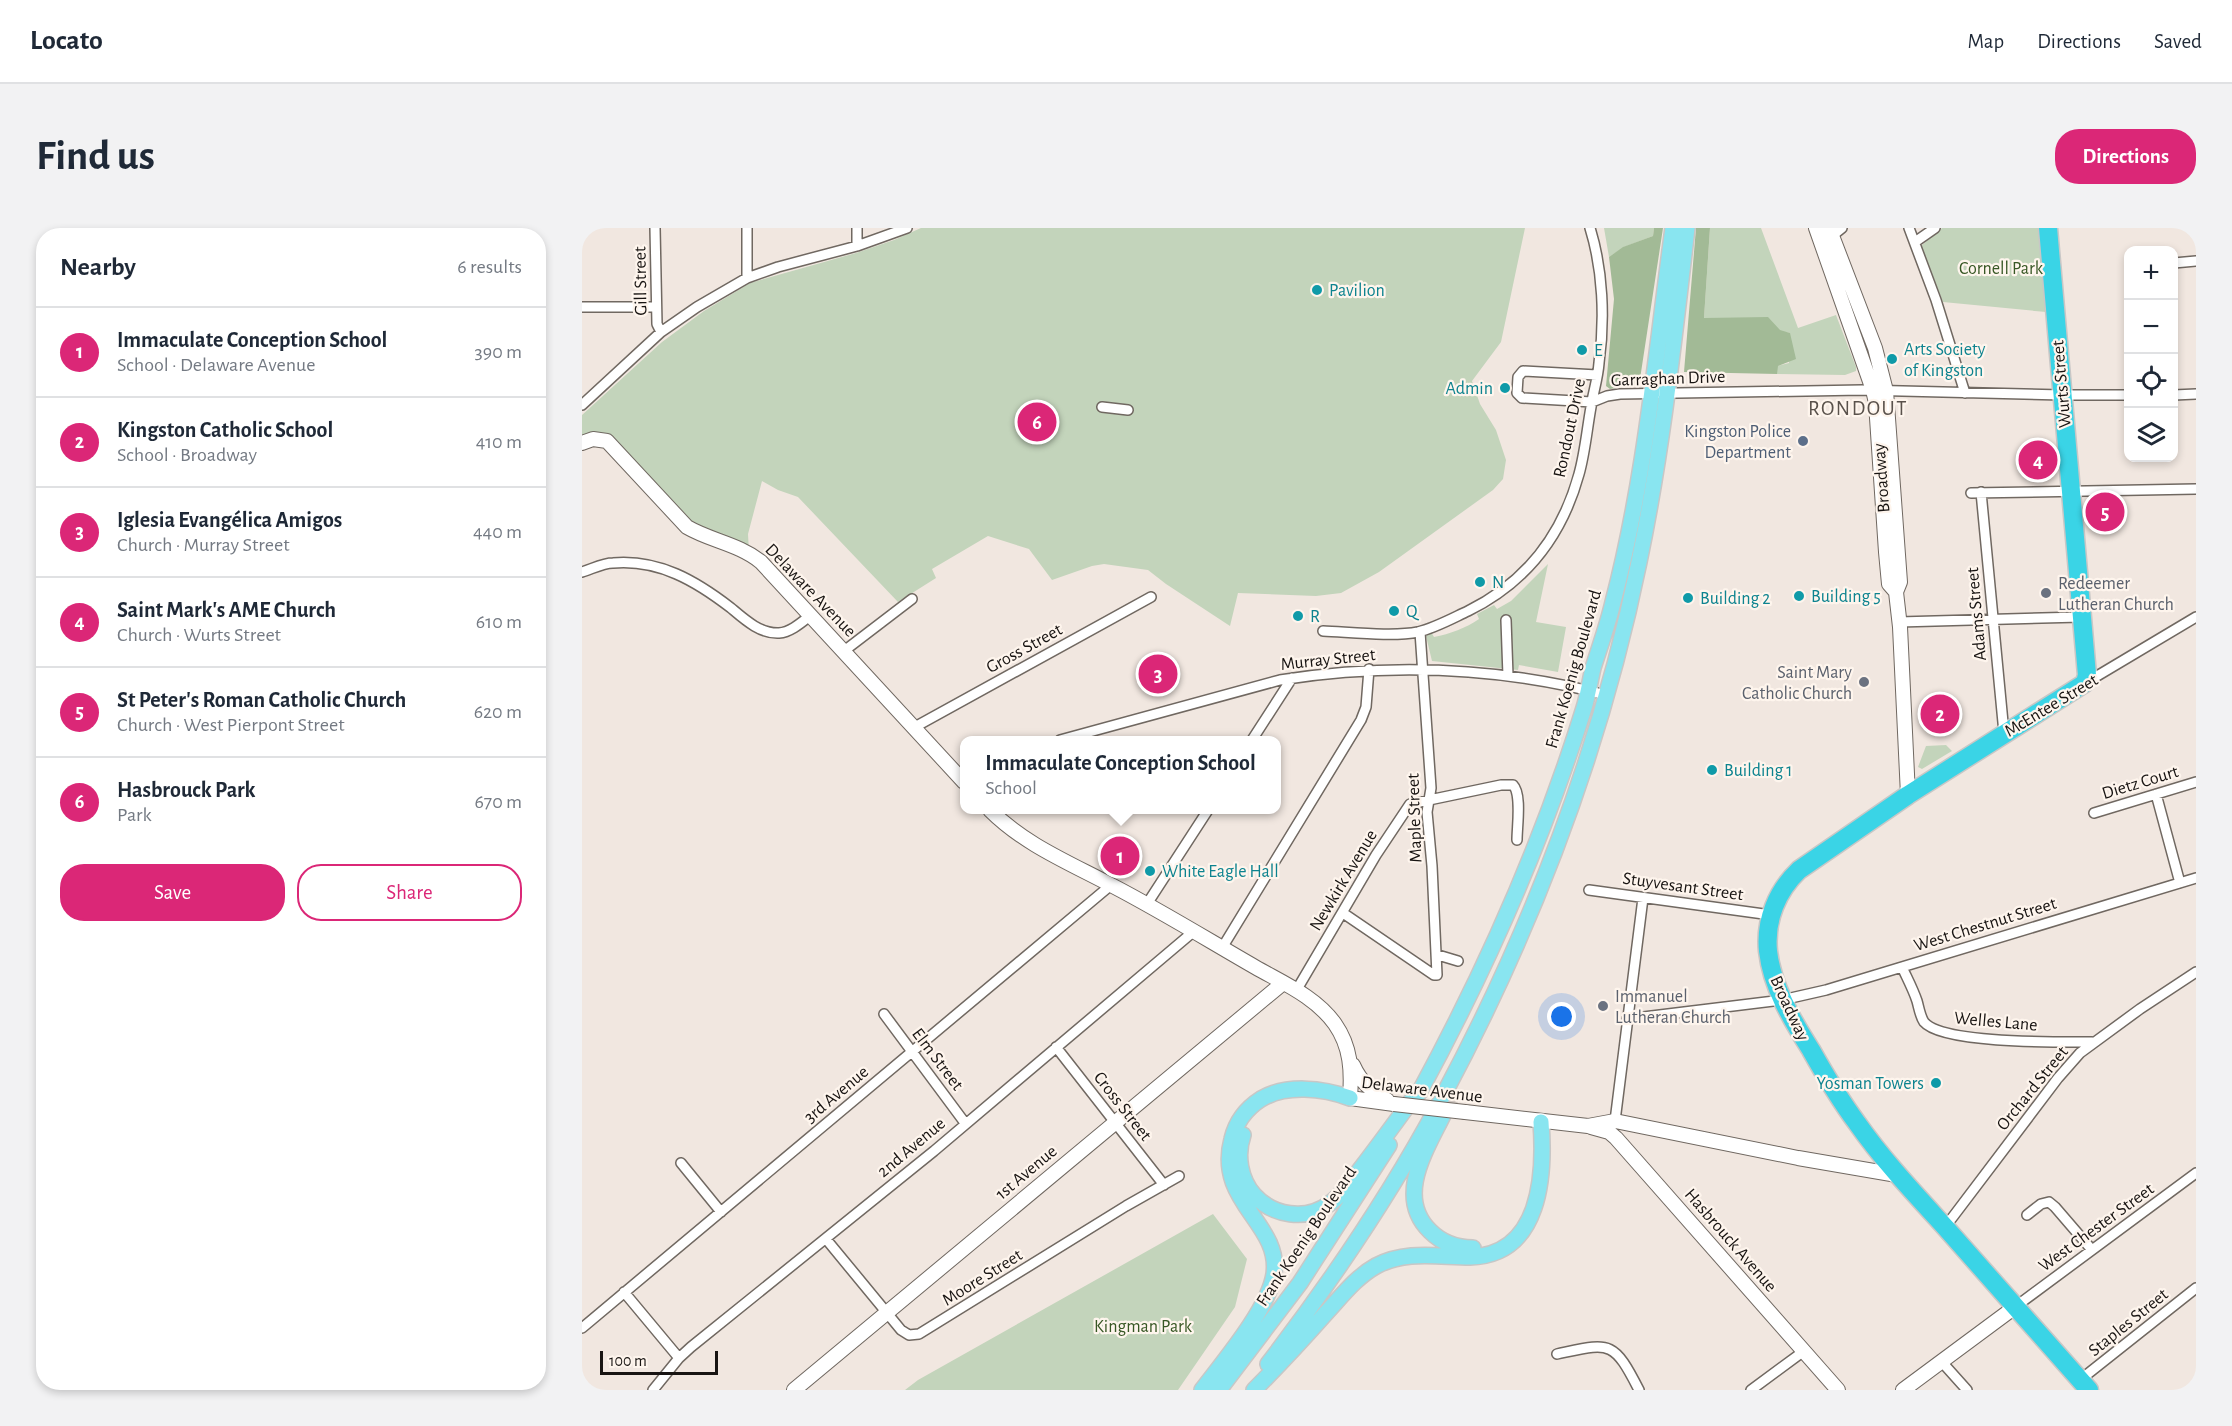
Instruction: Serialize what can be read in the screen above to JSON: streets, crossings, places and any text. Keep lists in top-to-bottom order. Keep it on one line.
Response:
{"streets":{"highway":["Wurts Street","Broadway","McEntee Street"],"main road":["Frank Koenig Boulevard"],"street":["Gill Street","Garraghan Drive","Rondout Drive","Delaware Avenue","Adams Street","Gross Street","Murray Street","Dietz Court","Maple Street","Newkirk Avenue","Stuyvesant Street","West Chestnut Street","Welles Lane","Elm Street","Orchard Street","3rd Avenue","Cross Street","2nd Avenue","1st Avenue","West Chester Street","Hasbrouck Avenue","Moore Street","Staples Street"]},"crossings":[["Garraghan Drive","Wurts Street"],["Garraghan Drive","Rondout Drive"],["Garraghan Drive","Broadway"],["Garraghan Drive","Frank Koenig Boulevard"],["Wurts Street","Adams Street"],["Wurts Street","McEntee Street"],["Broadway","Delaware Avenue"],["Broadway","McEntee Street"],["Broadway","Stuyvesant Street"],["Broadway","West Chestnut Street"],["Broadway","Orchard Street"],["Broadway","West Chester Street"],["Broadway","Staples Street"],["Delaware Avenue","Gross Street"],["Delaware Avenue","Newkirk Avenue"],["Delaware Avenue","3rd Avenue"],["Delaware Avenue","2nd Avenue"],["Delaware Avenue","1st Avenue"],["Delaware Avenue","Hasbrouck Avenue"],["Adams Street","McEntee Street"],["Murray Street","Frank Koenig Boulevard"],["Murray Street","Maple Street"],["Maple Street","Newkirk Avenue"],["West Chestnut Street","Welles Lane"],["Welles Lane","Orchard Street"],["Elm Street","3rd Avenue"],["Elm Street","2nd Avenue"],["Cross Street","2nd Avenue"],["Cross Street","1st Avenue"],["Cross Street","Moore Street"],["2nd Avenue","Moore Street"],["1st Avenue","Moore Street"]],"districts":["RONDOUT"],"parks":["Cornell Park","Kingman Park"],"places":["Pavilion","E","Arts Society of Kingston","Admin","Kingston Police Department","N","Redeemer Lutheran Church","Building 5","Building 2","Q","R","Saint Mary Catholic Church","Building 1","White Eagle Hall","Immanuel Lutheran Church","Yosman Towers"],"scale_bar":"100 m","page":{"header":"Locato","nav":["Map","Directions","Saved"],"buttons":["Directions",["Save","Share"]],"title":"Find us","heading":["Nearby","6 results"],"map_buttons":["+","−"],"list":[{"mark":"1","name":"Immaculate Conception School","note":"School · Delaware Avenue","value":"390 m"},{"mark":"2","name":"Kingston Catholic School","note":"School · Broadway","value":"410 m"},{"mark":"3","name":"Iglesia Evangélica Amigos","note":"Church · Murray Street","value":"440 m"},{"mark":"4","name":"Saint Mark's AME Church","note":"Church · Wurts Street","value":"610 m"},{"mark":"5","name":"St Peter's Roman Catholic Church","note":"Church · West Pierpont Street","value":"620 m"},{"mark":"6","name":"Hasbrouck Park","note":"Park","value":"670 m"}],"pins":["6","4","5","3","2","1"],"popup":["Immaculate Conception School","School"],"scale":"100 m"}}
